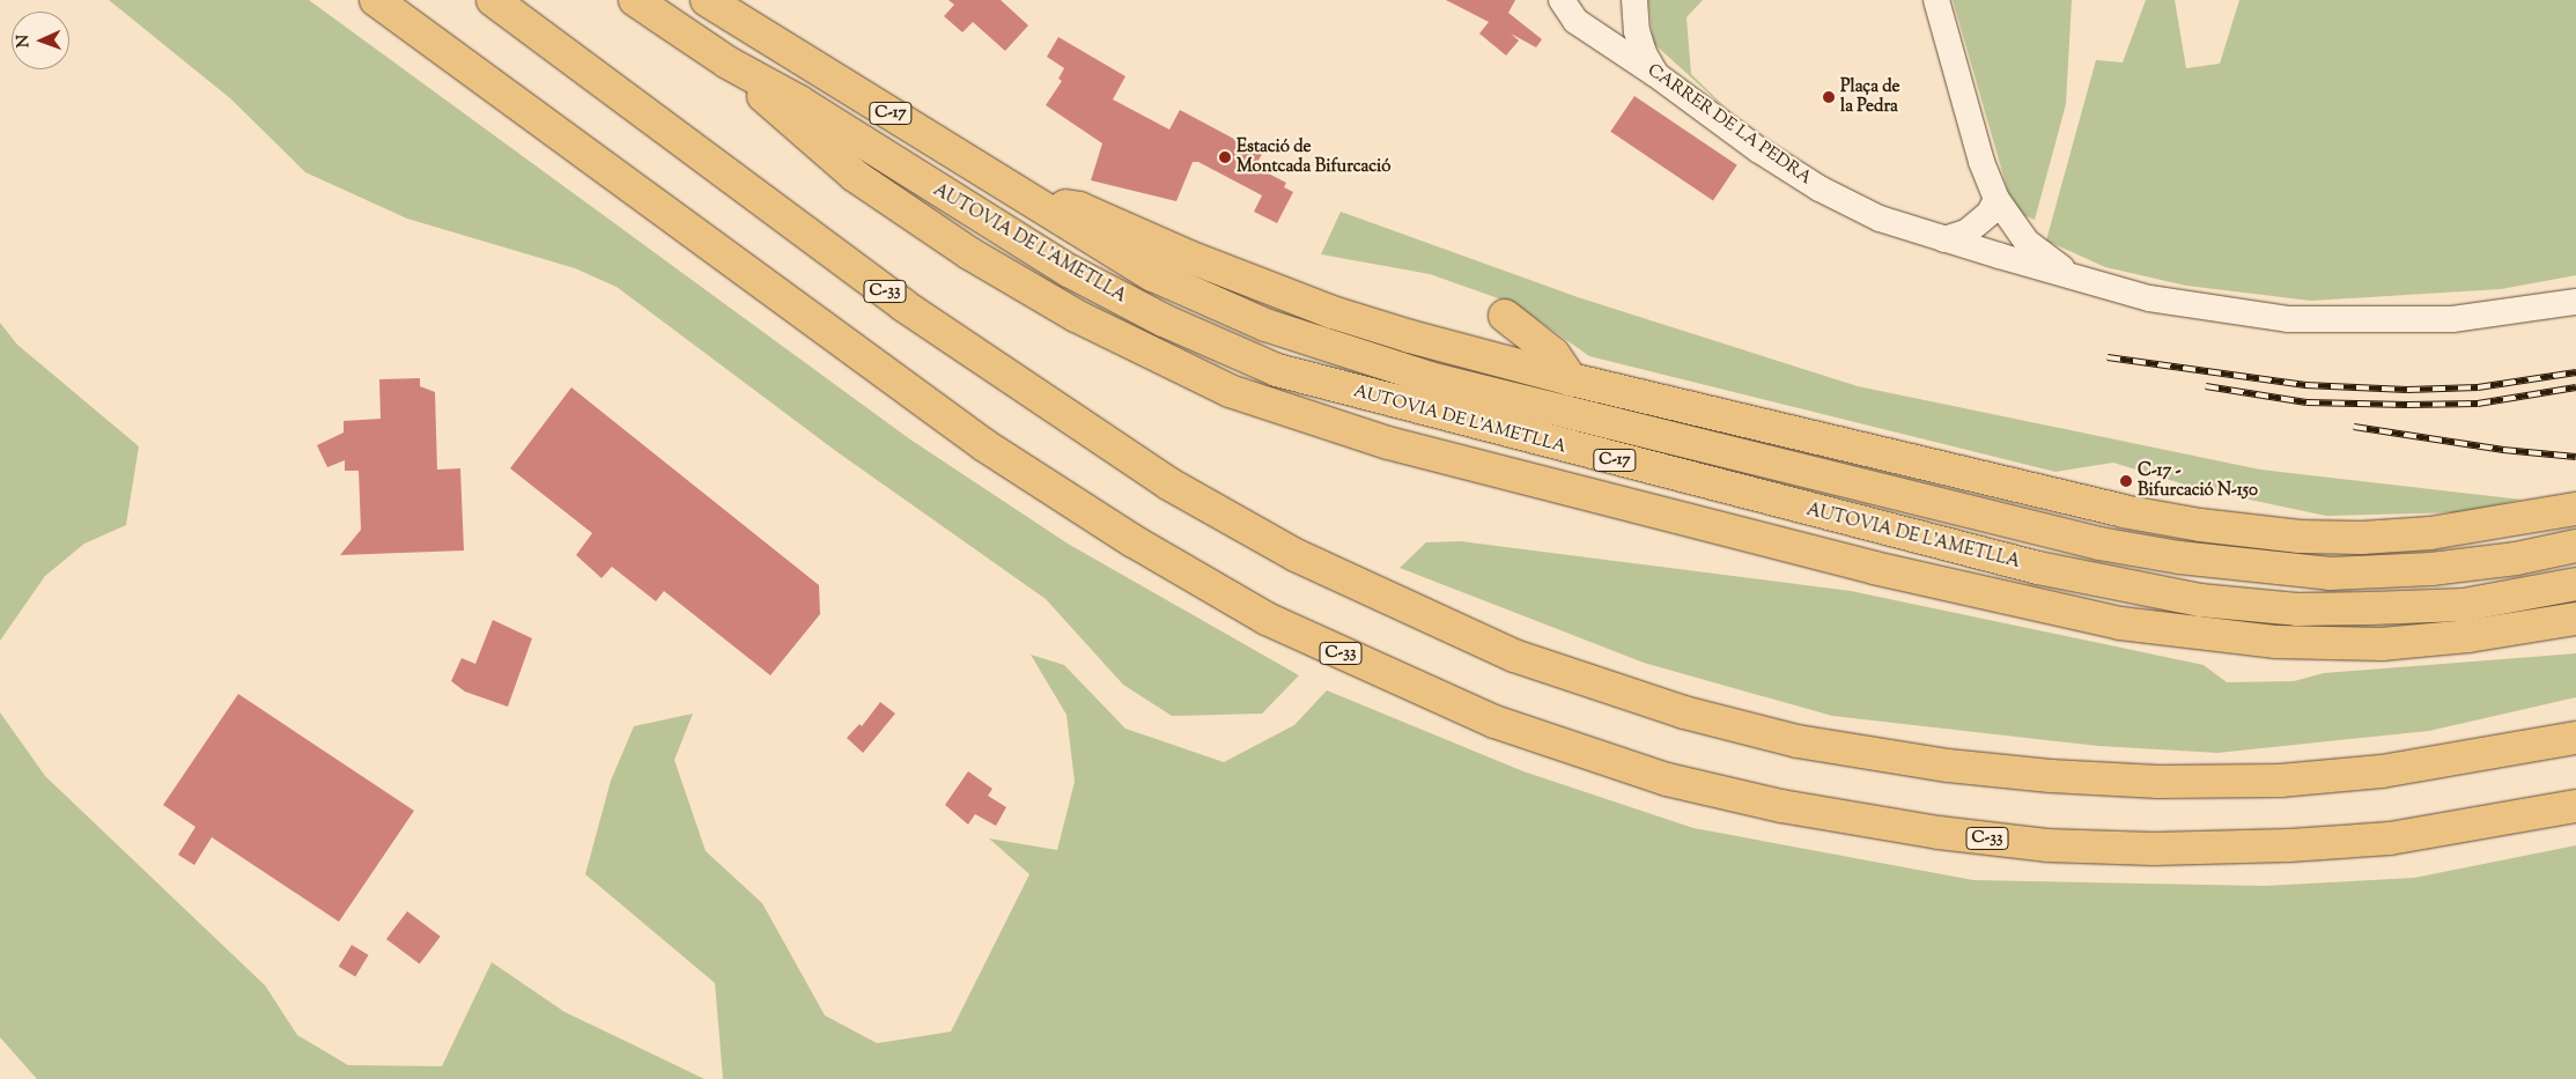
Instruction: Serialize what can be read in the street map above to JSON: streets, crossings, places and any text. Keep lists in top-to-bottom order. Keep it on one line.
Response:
{"streets":{"highway":["C-17","AUTOVIA DE L'AMETLLA","C-33"],"street":["CARRER DE LA PEDRA"]},"places":["Plaça de la Pedra","Estació de Montcada Bifurcació","C-17 - Bifurcació N-150"],"north":"left"}
